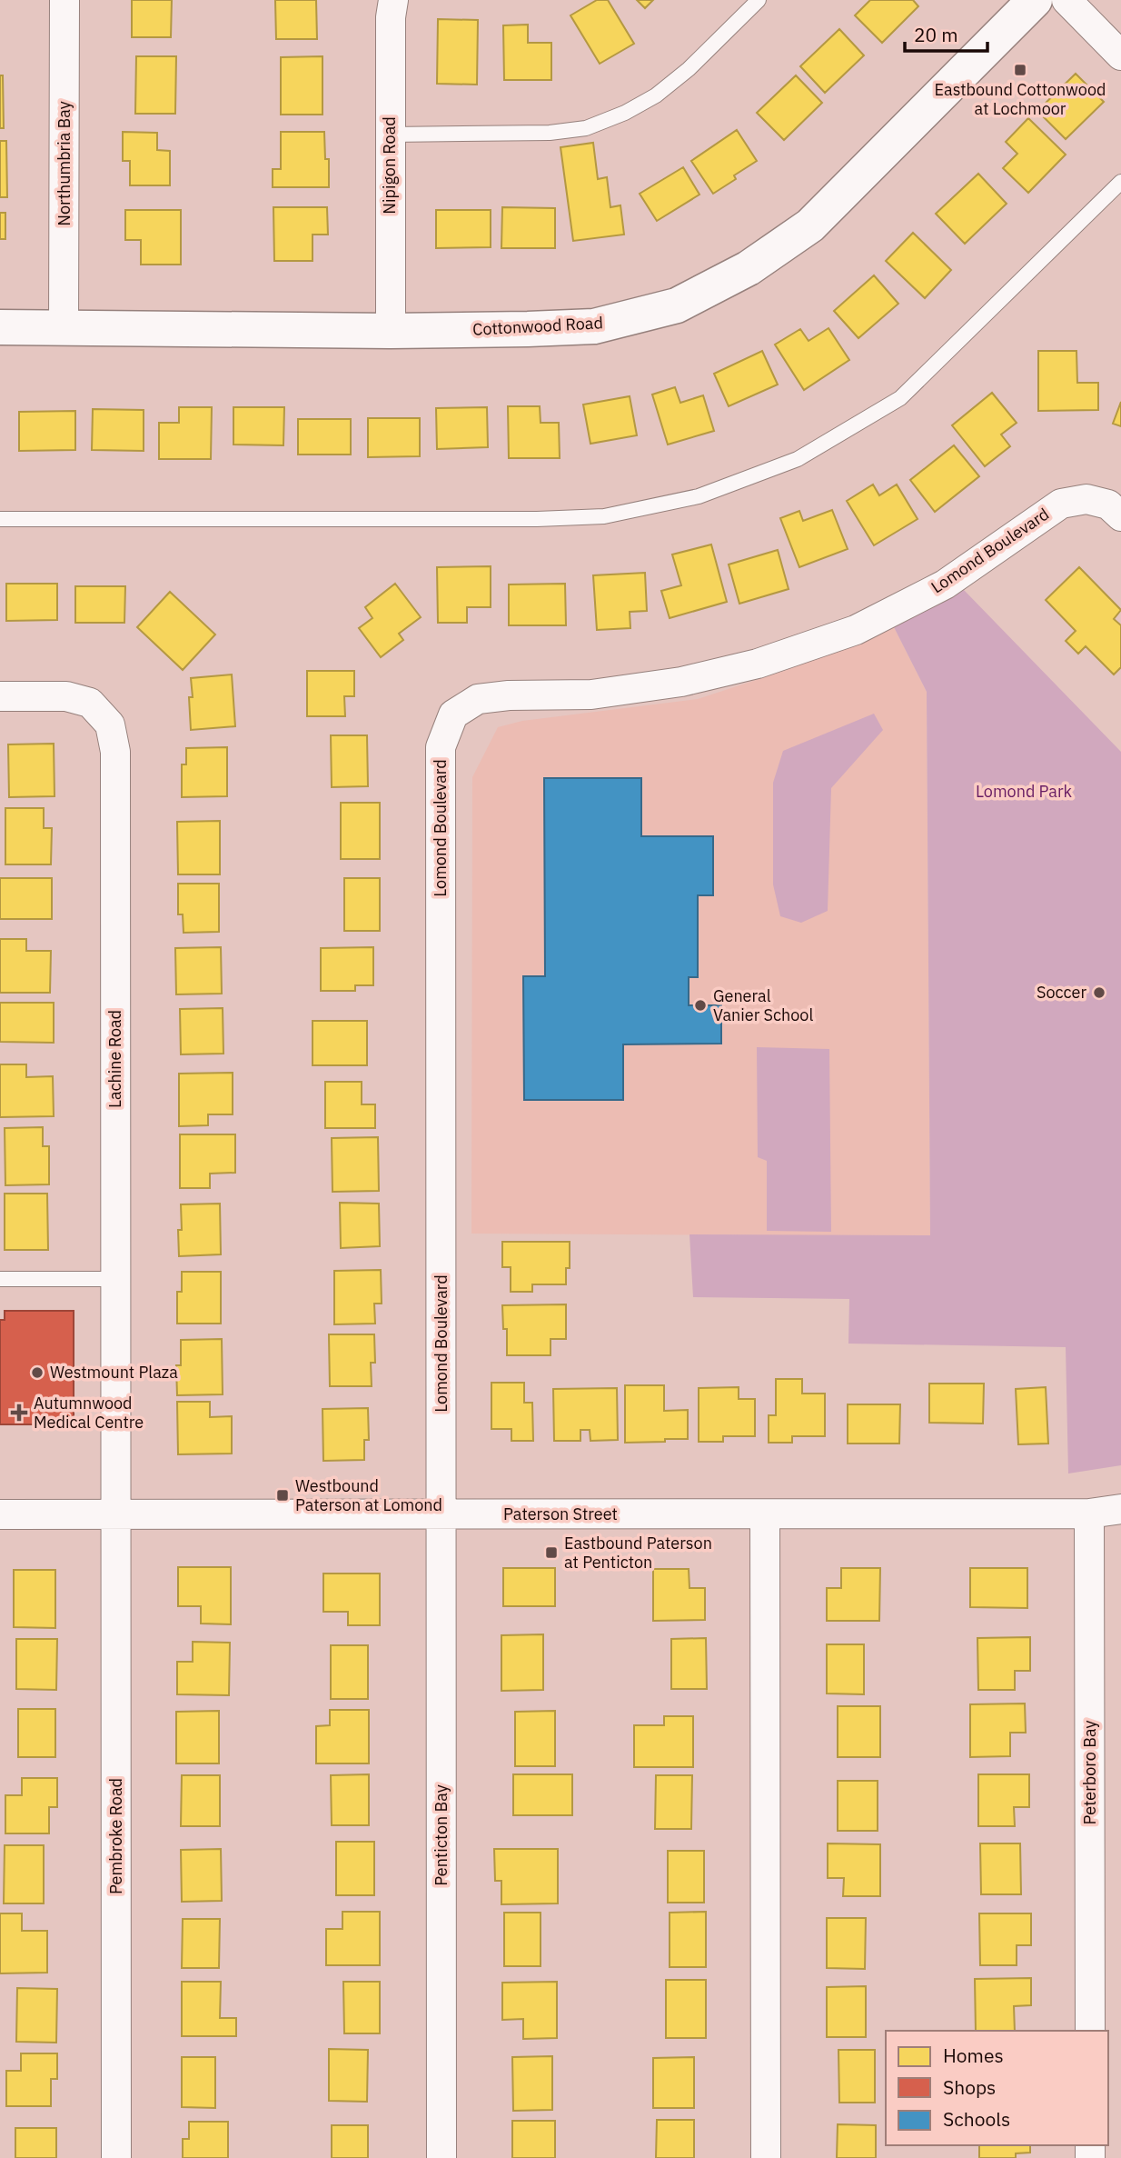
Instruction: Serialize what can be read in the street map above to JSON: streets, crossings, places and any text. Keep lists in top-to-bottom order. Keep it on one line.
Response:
{"streets":{"street":["Northumbria Bay","Nipigon Road","Cottonwood Road","Lomond Boulevard","Lachine Road","Paterson Street","Peterboro Bay","Penticton Bay","Pembroke Road"]},"crossings":[["Northumbria Bay","Cottonwood Road"],["Nipigon Road","Cottonwood Road"],["Lomond Boulevard","Paterson Street"],["Lomond Boulevard","Penticton Bay"],["Lachine Road","Paterson Street"],["Lachine Road","Pembroke Road"],["Paterson Street","Peterboro Bay"],["Paterson Street","Penticton Bay"],["Paterson Street","Pembroke Road"]],"parks":["Lomond Park"],"places":{"transit":["Eastbound Cottonwood at Lochmoor","Westbound Paterson at Lomond","Eastbound Paterson at Penticton"],"other":["Soccer","General Vanier School","Westmount Plaza"],"health":["Autumnwood Medical Centre"]},"legend":["Homes","Shops","Schools"],"scale_bar":"20 m"}
